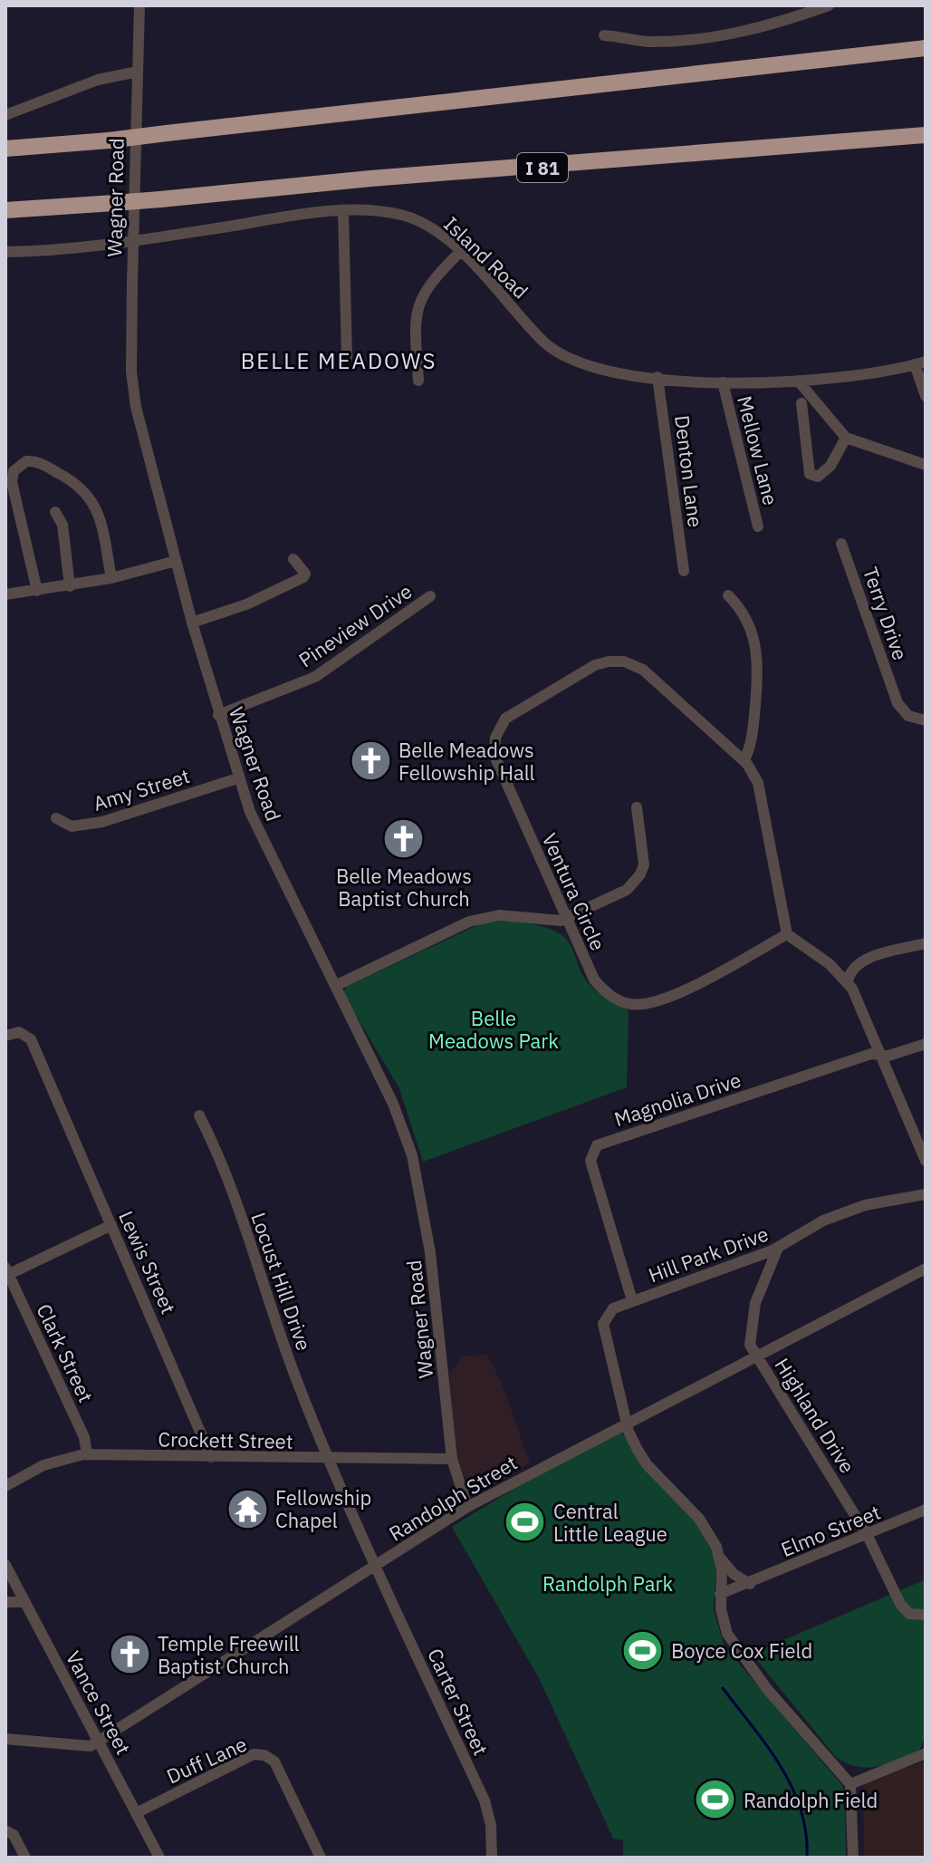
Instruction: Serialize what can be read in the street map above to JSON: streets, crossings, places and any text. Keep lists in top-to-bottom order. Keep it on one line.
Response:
{"streets":{"highway":["I 81"],"street":["Wagner Road","Island Road","Mellow Lane","Denton Lane","Terry Drive","Pineview Drive","Amy Street","Ventura Circle","Magnolia Drive","Hill Park Drive","Lewis Street","Locust Hill Drive","Clark Street","Highland Drive","Crockett Street","Randolph Street","Elmo Street","Carter Street","Vance Street","Duff Lane"]},"crossings":[["Wagner Road","Island Road"],["Wagner Road","Pineview Drive"],["Wagner Road","Amy Street"],["Wagner Road","Crockett Street"],["Wagner Road","Randolph Street"],["Island Road","Mellow Lane"],["Island Road","Denton Lane"],["Magnolia Drive","Hill Park Drive"],["Hill Park Drive","Highland Drive"],["Hill Park Drive","Randolph Street"],["Lewis Street","Crockett Street"],["Locust Hill Drive","Crockett Street"],["Locust Hill Drive","Randolph Street"],["Locust Hill Drive","Carter Street"],["Clark Street","Crockett Street"],["Highland Drive","Randolph Street"],["Highland Drive","Elmo Street"],["Randolph Street","Carter Street"],["Randolph Street","Vance Street"],["Vance Street","Duff Lane"]],"districts":["BELLE MEADOWS"],"parks":["Belle Meadows Park","Randolph Park"],"places":{"church":["Belle Meadows Fellowship Hall","Belle Meadows Baptist Church","Temple Freewill Baptist Church"],"temple":["Fellowship Chapel"],"sports":["Central Little League","Boyce Cox Field","Randolph Field"]}}
